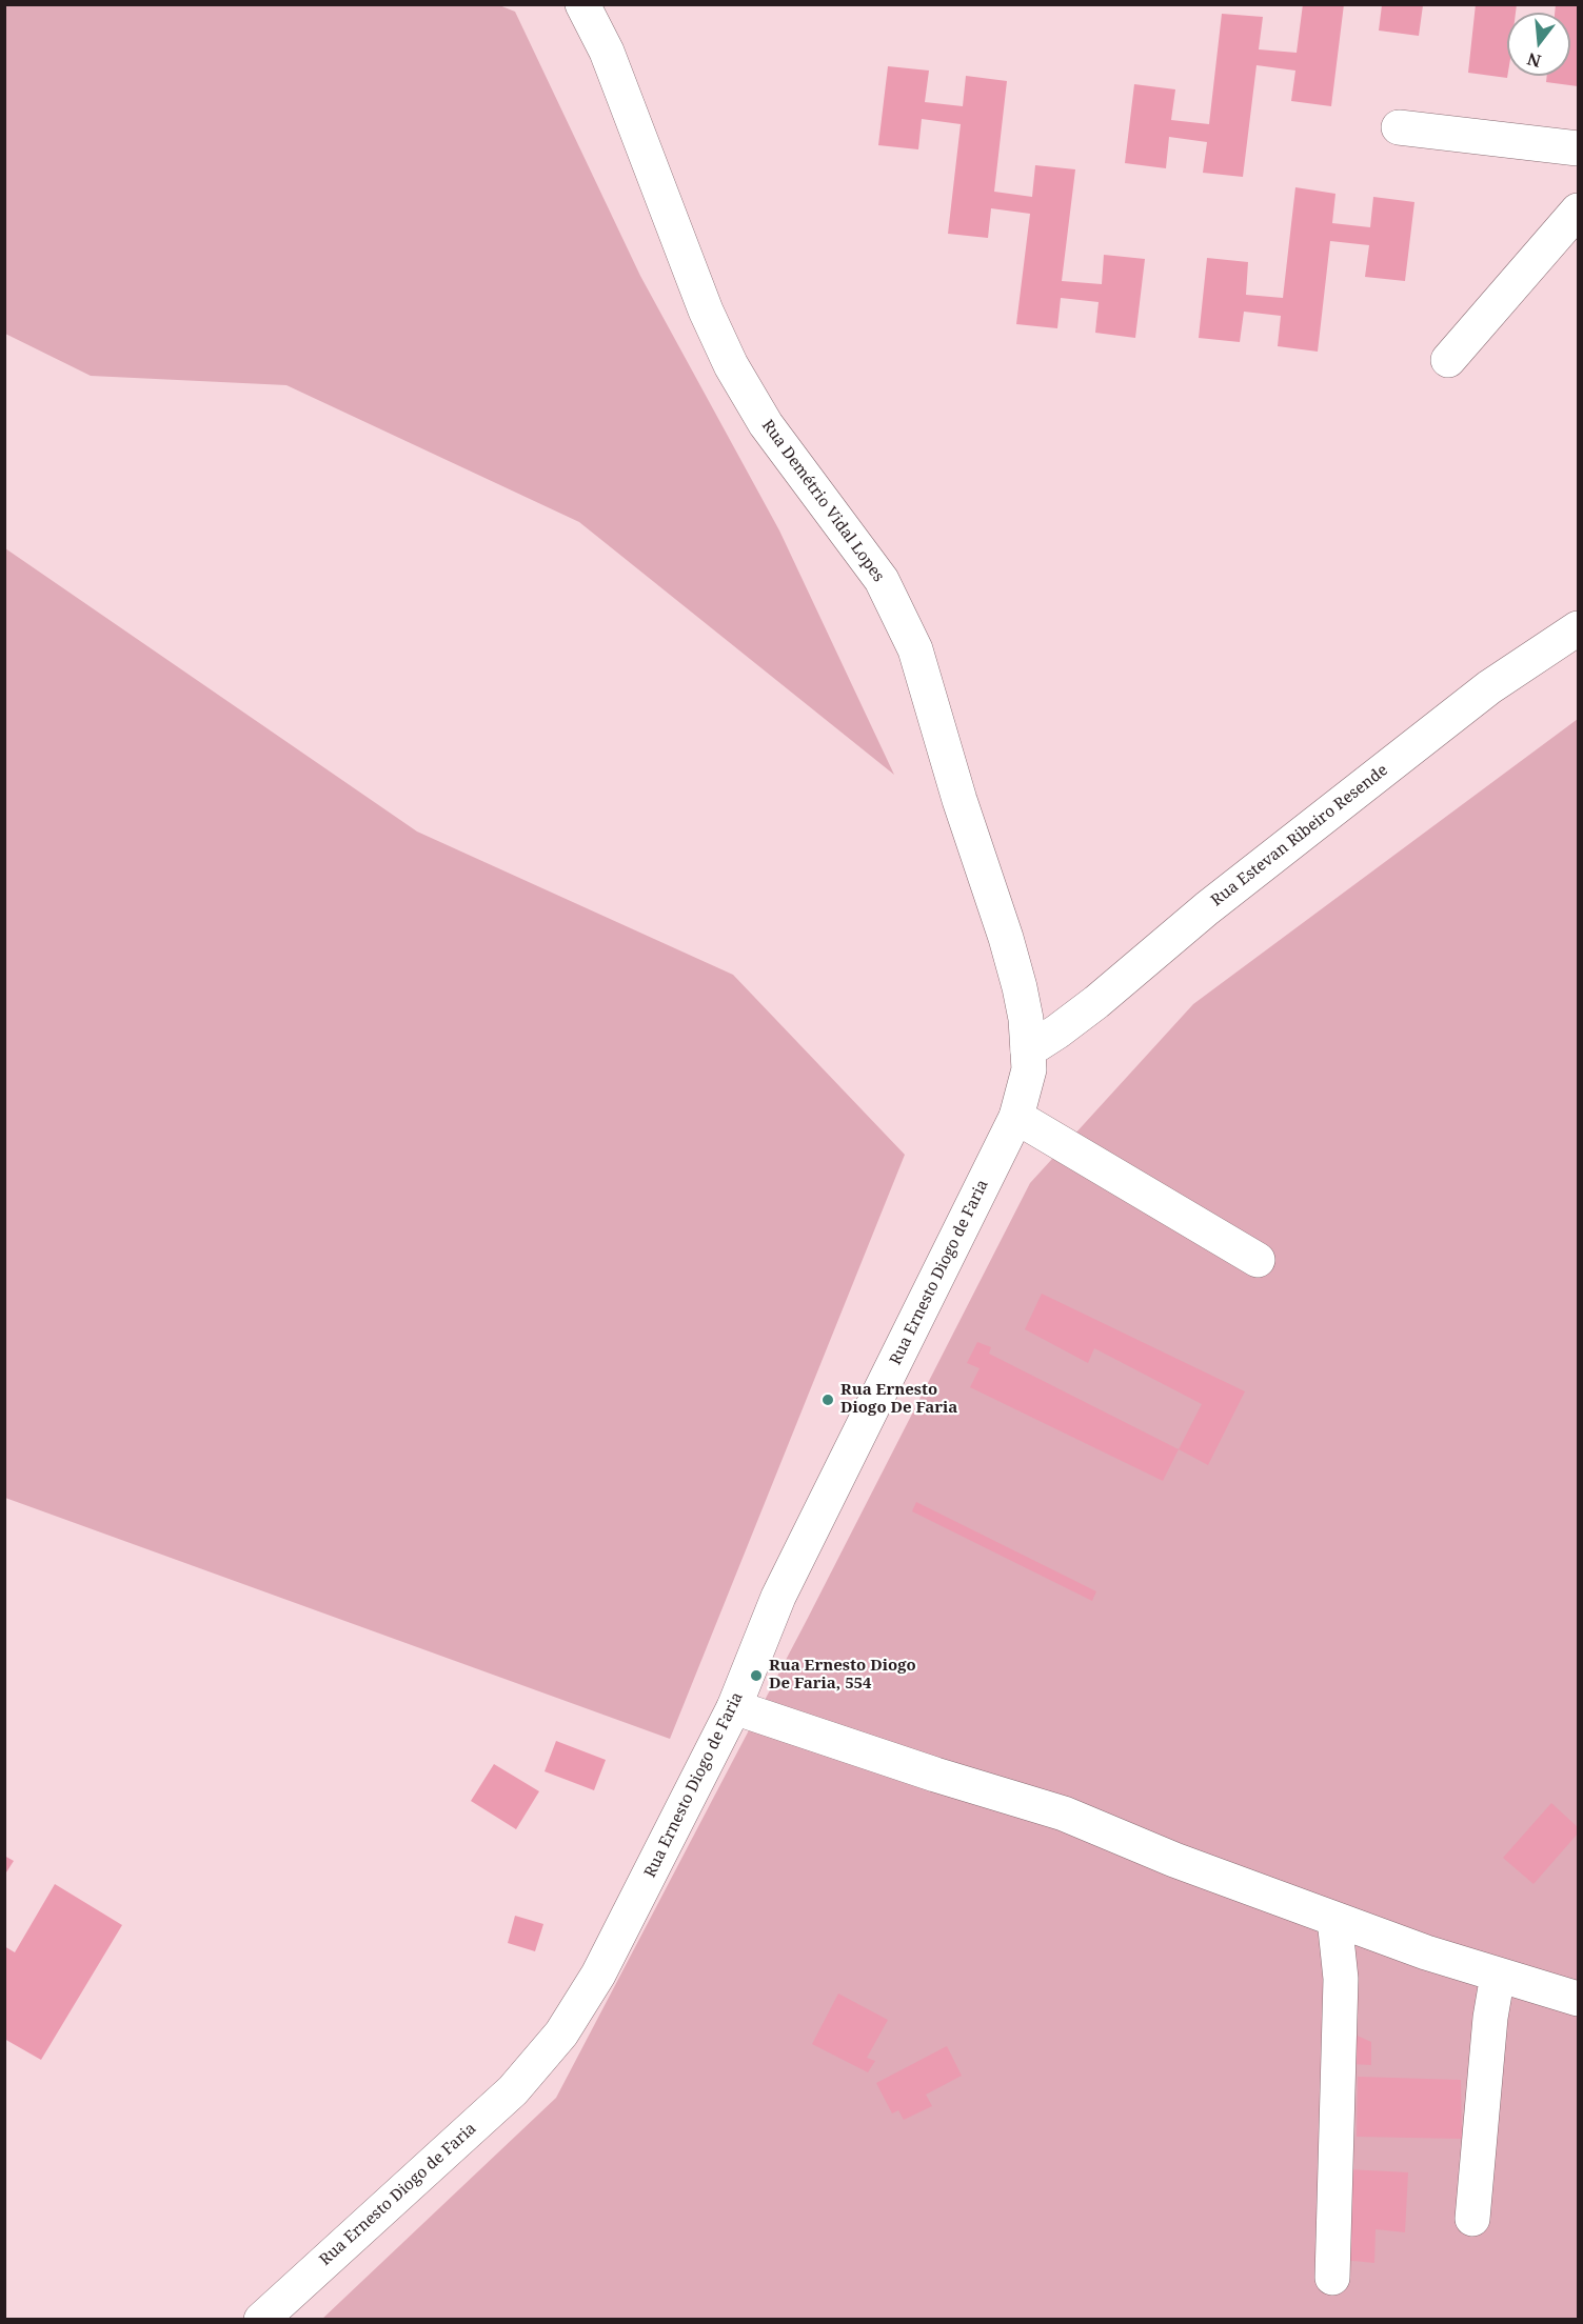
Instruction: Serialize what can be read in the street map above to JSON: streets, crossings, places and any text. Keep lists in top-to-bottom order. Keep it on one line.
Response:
{"streets":{"main road":["Rua Demétrio Vidal Lopes","Rua Estevan Ribeiro Resende","Rua Ernesto Diogo de Faria"]},"crossings":[["Rua Demétrio Vidal Lopes","Rua Estevan Ribeiro Resende"],["Rua Demétrio Vidal Lopes","Rua Ernesto Diogo de Faria"],["Rua Estevan Ribeiro Resende","Rua Ernesto Diogo de Faria"]],"places":["Rua Ernesto Diogo De Faria","Rua Ernesto Diogo De Faria, 554"],"north":"bottom"}
